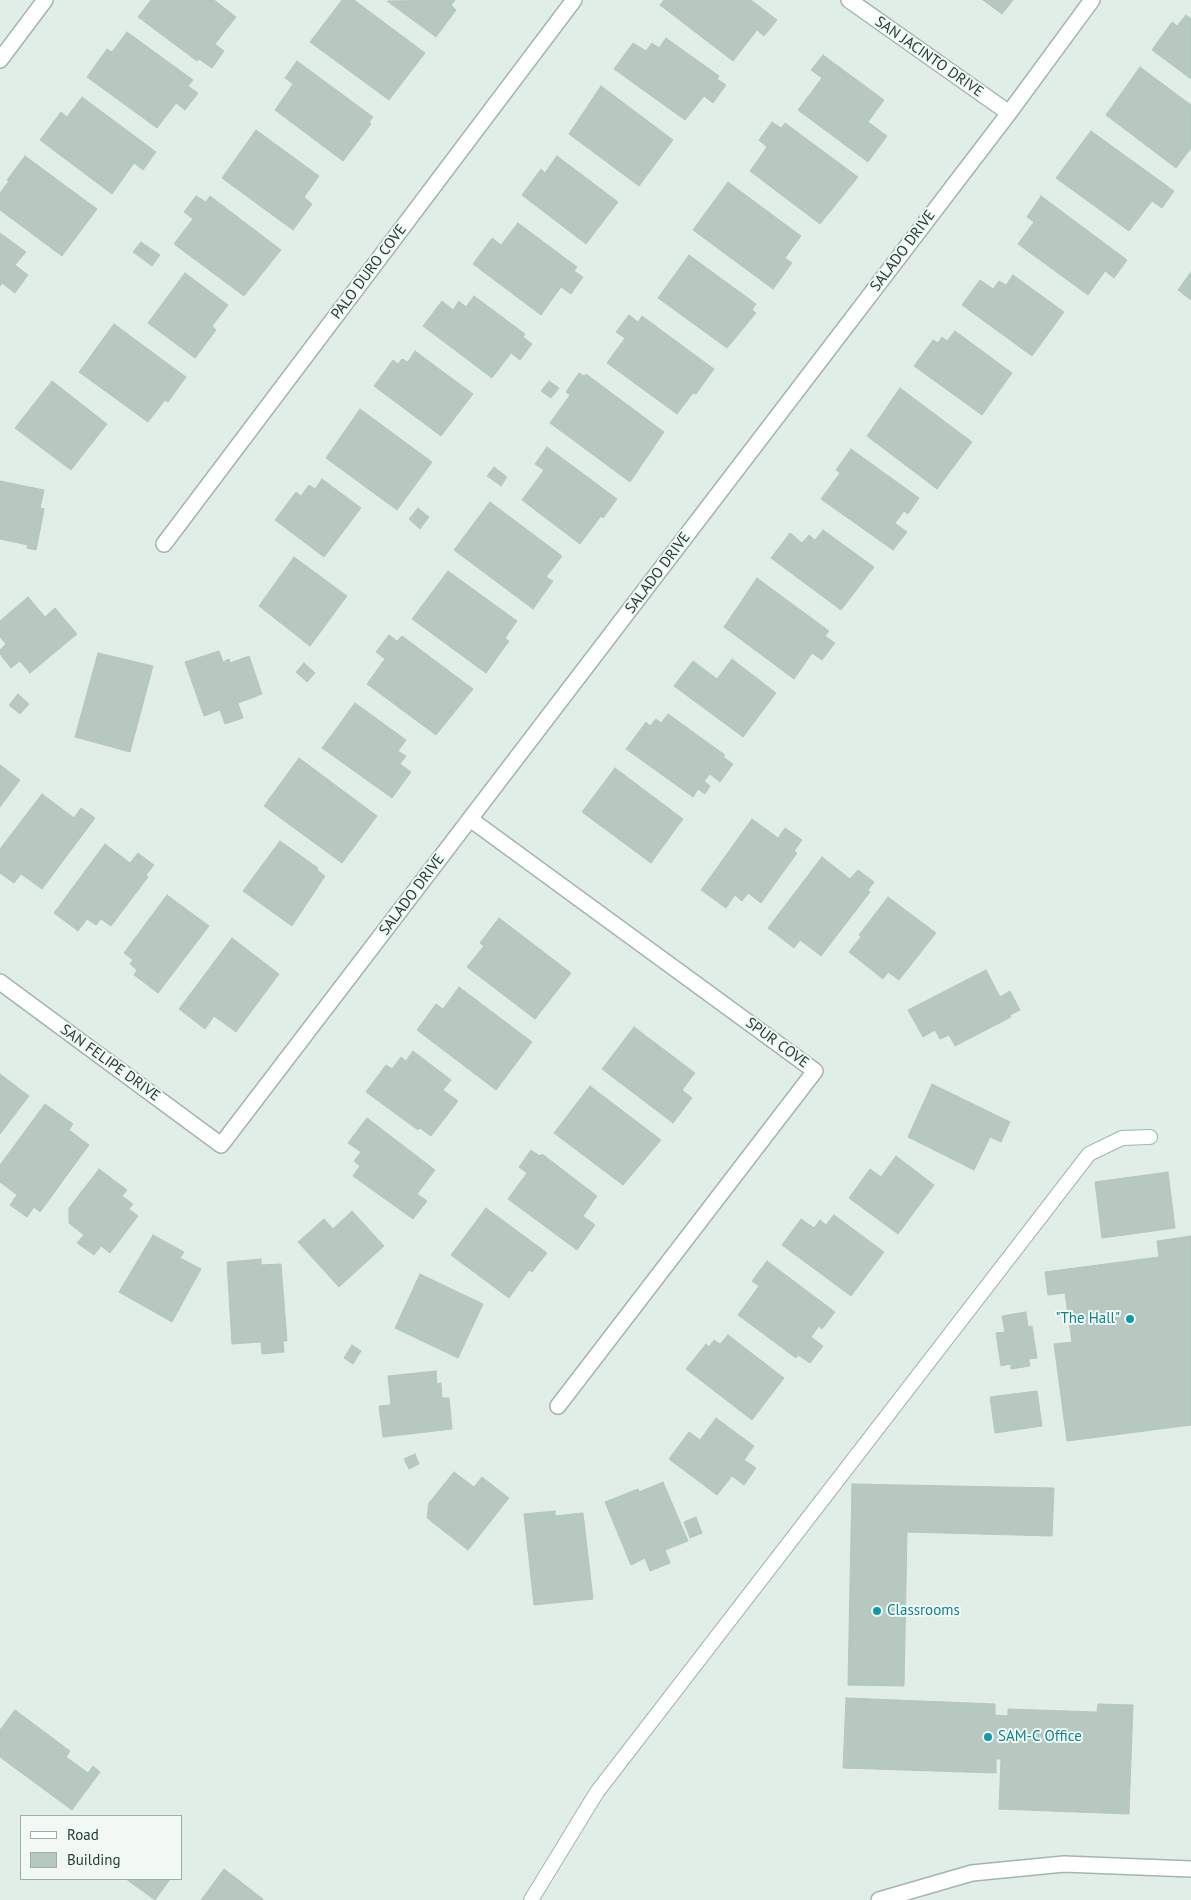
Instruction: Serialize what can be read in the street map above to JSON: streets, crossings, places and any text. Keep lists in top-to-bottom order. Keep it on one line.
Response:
{"streets":{"street":["SAN JACINTO DRIVE","SALADO DRIVE","PALO DURO COVE","SPUR COVE","SAN FELIPE DRIVE"]},"crossings":[["SAN JACINTO DRIVE","SALADO DRIVE"],["SALADO DRIVE","SPUR COVE"],["SALADO DRIVE","SAN FELIPE DRIVE"]],"places":["\"The Hall\"","Classrooms","SAM-C Office"],"legend":["Road","Building"]}
